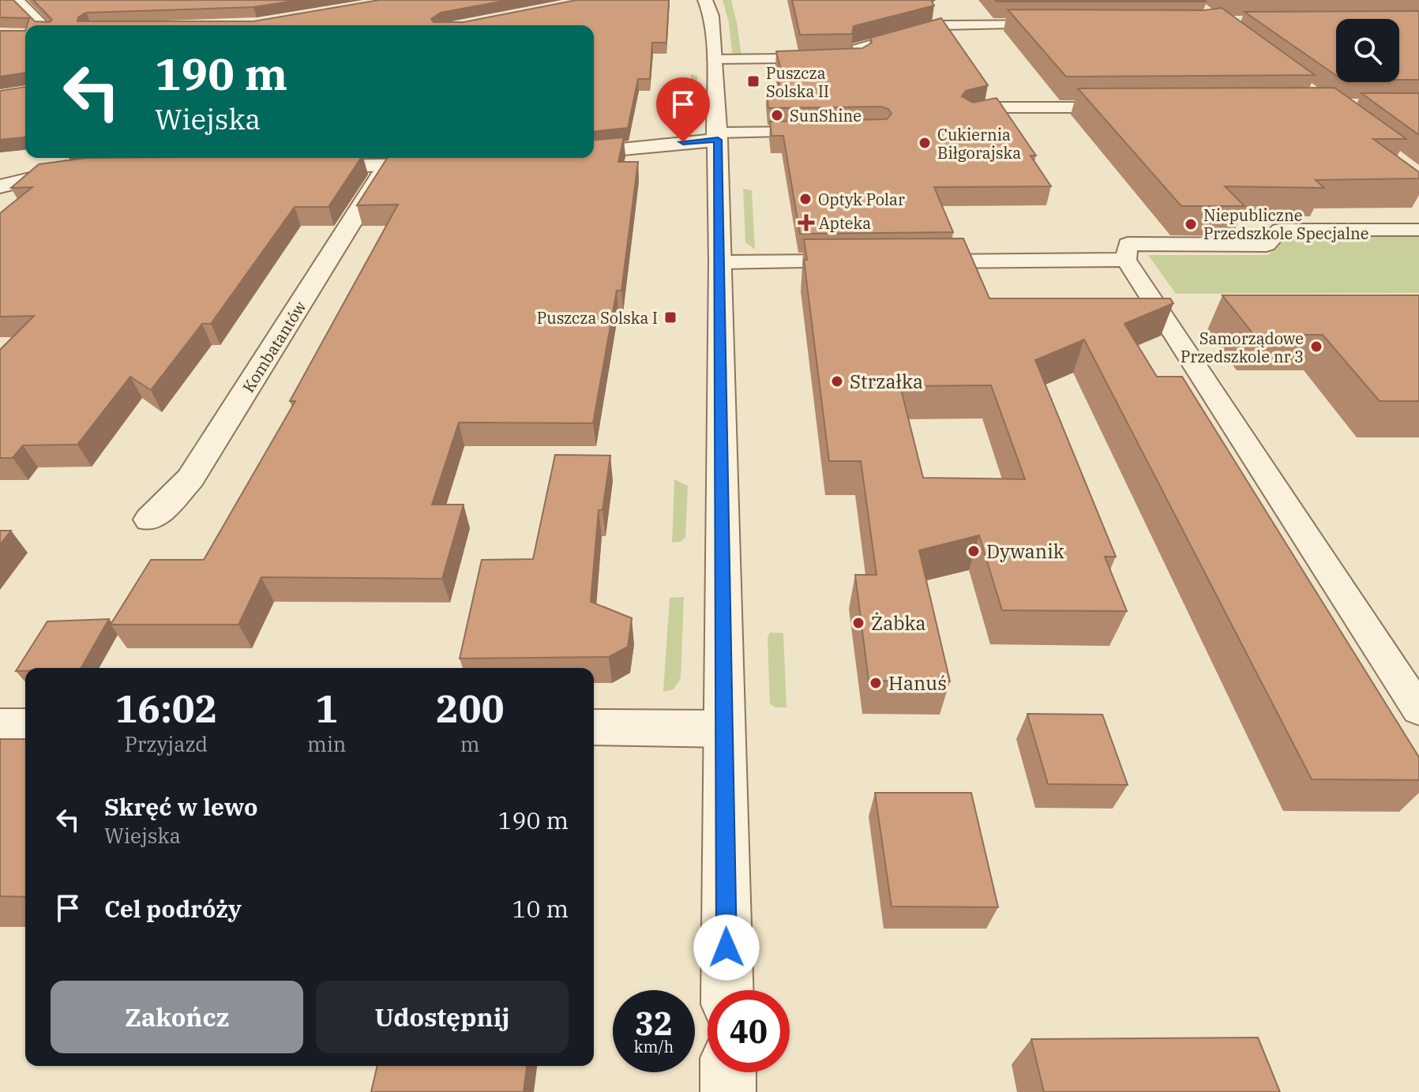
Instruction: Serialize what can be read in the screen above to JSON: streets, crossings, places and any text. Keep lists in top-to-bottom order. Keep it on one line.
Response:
{"streets":{"street":["Kombatantów"]},"places":{"transit":["Puszcza Solska II","Puszcza Solska I"],"other":["SunShine","Cukiernia Biłgorajska","Optyk Polar","Niepubliczne Przedszkole Specjalne","Samorządowe Przedszkole nr 3","Strzałka","Dywanik","Żabka","Hanuś"],"health":["Apteka"]},"page":{"turn":["190 m","Wiejska"],"eta":["16:02","Przyjazd","1","min","200","m"],"list":[{"name":"Skręć w lewo","note":"Wiejska","value":"190 m"},{"name":"Cel podróży","value":"10 m"}],"buttons":["Zakończ","Udostępnij"],"speed":"32 km/h","limit":"40"}}
